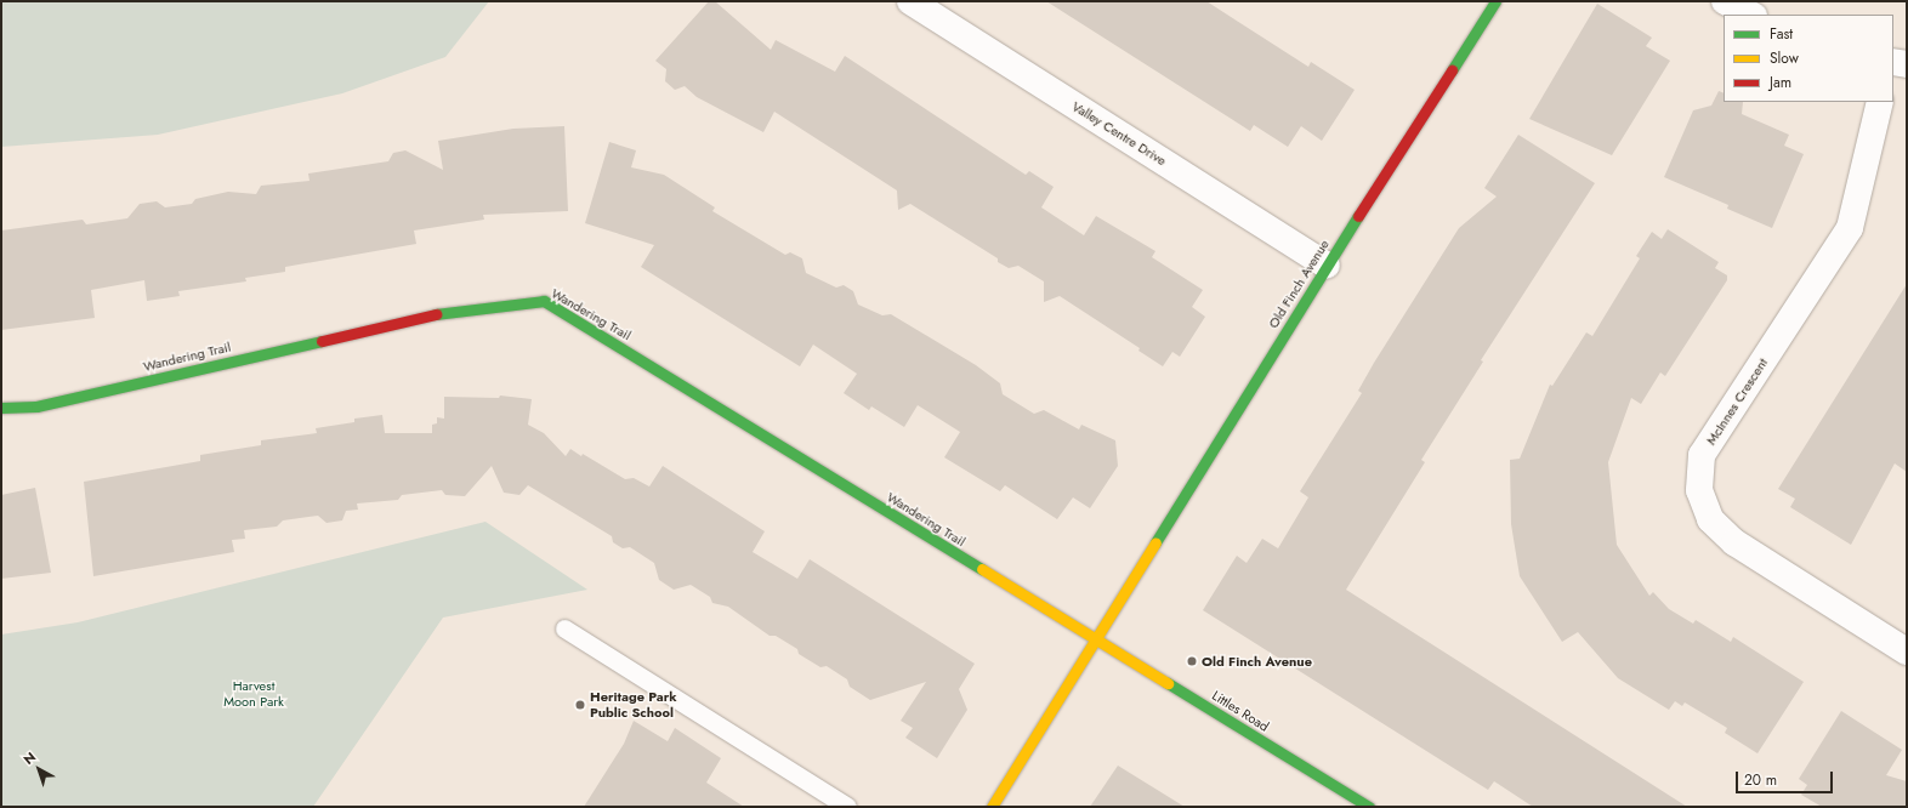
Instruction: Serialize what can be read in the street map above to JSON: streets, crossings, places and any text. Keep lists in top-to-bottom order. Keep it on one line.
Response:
{"streets":{"street":["Valley Centre Drive","Old Finch Avenue","Wandering Trail","McInnes Crescent","Littles Road"]},"crossings":[["Valley Centre Drive","Old Finch Avenue"],["Old Finch Avenue","Wandering Trail"],["Old Finch Avenue","Littles Road"],["Wandering Trail","Littles Road"]],"parks":["Harvest Moon Park"],"places":["Old Finch Avenue","Heritage Park Public School"],"legend":["Fast","Slow","Jam"],"scale_bar":"20 m","north":"top left"}
